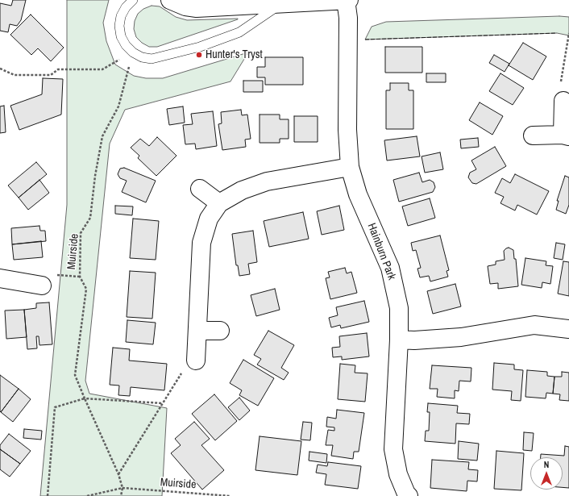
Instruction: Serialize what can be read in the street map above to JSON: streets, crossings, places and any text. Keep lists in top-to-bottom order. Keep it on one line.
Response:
{"streets":{"street":["Hainburn Park"],"path":["Muirside"]},"places":["Hunter's Tryst"],"north":"top"}
